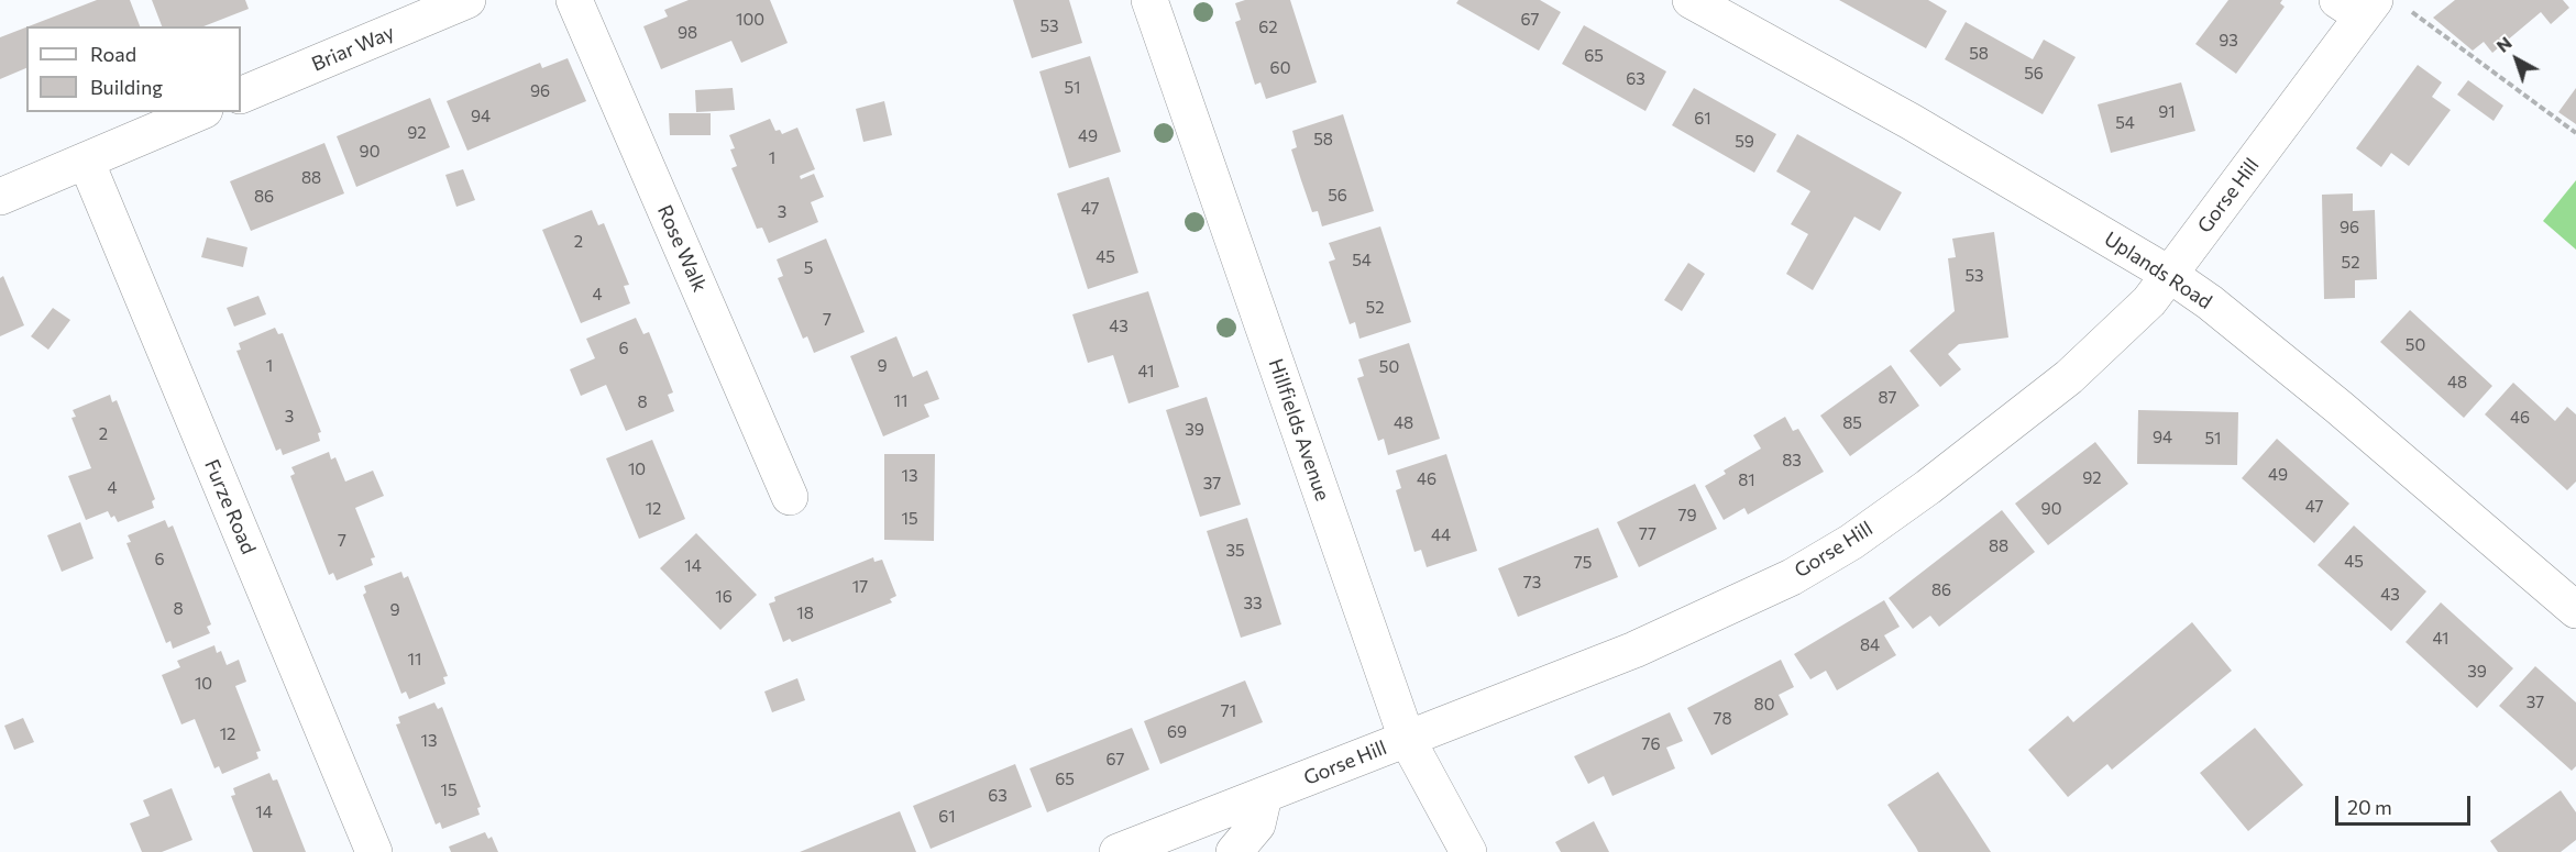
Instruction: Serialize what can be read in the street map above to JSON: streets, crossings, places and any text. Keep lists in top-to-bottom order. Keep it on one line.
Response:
{"streets":{"street":["Briar Way","Gorse Hill","Rose Walk","Uplands Road","Hillfields Avenue","Furze Road"]},"crossings":[["Gorse Hill","Uplands Road"],["Gorse Hill","Hillfields Avenue"]],"house_numbers":["100","67","53","62","98","93","58","65","60","56","63","51","96","91","94","61","54","92","49","58","59","90","1","88","56","86","47","3","96","2","45","54","52","5","53","4","52","7","43","50","6","1","9","50","41","48","87","11","8","3","46","48","85","39","2","94","51","83","10","49","13","92","46","81","37","4","47","12","90","79","15","77","44","7","88","35","6","45","75","14","73","17","86","43","16","33","8","9","18","41","84","11","39","10","37","80","71","78","69","12","13","76","67","65","15","63","14","61"],"legend":["Road","Building"],"scale_bar":"20 m","north":"top left"}
